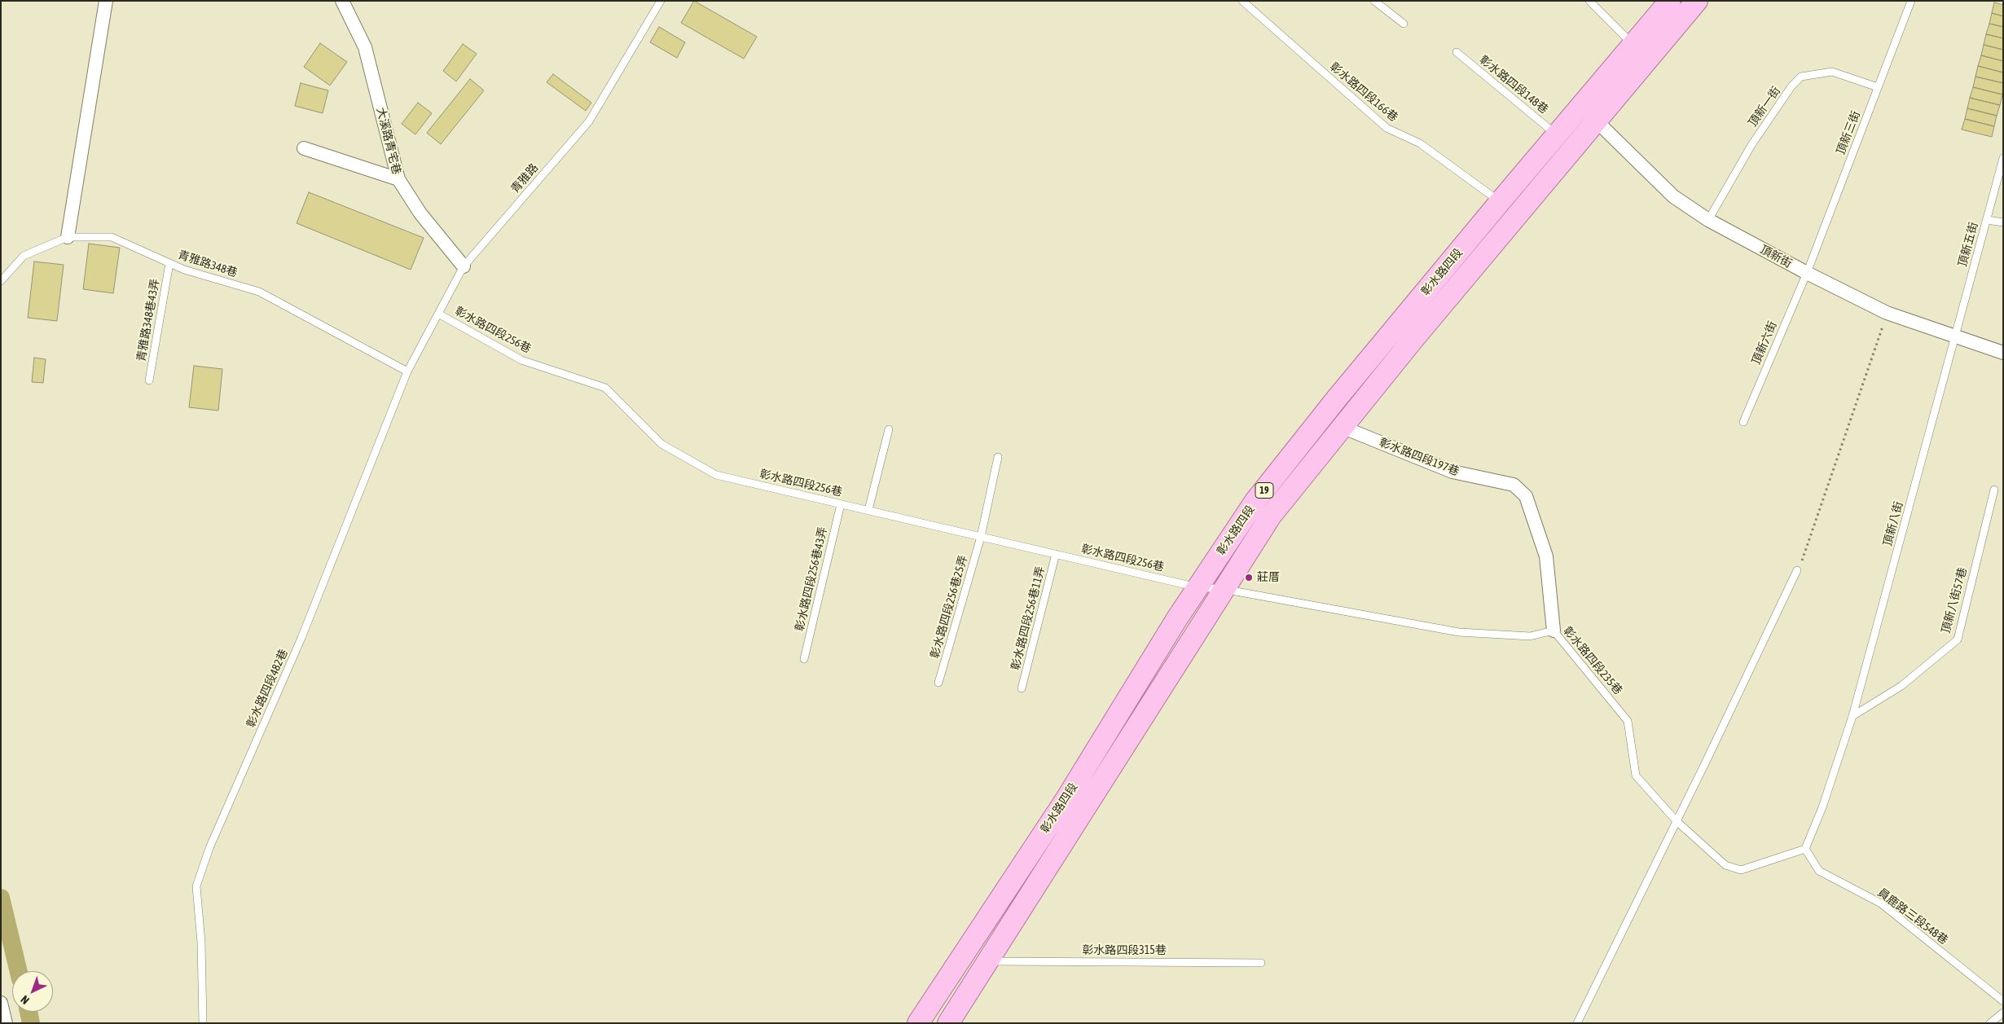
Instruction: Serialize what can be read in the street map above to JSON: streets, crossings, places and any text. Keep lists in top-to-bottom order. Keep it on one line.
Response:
{"streets":{"main road":["彰水路四段","19"],"street":["大溪路青宅巷","頂新街","彰水路四段197巷"],"lane":["彰水路四段148巷","彰水路四段166巷","頂新一街","頂新三街","青雅路","頂新五街","青雅路348巷","青雅路348巷43弄","彰水路四段256巷","頂新六街","頂新八街","彰水路四段256巷43弄","頂新八街57巷","彰水路四段256巷25弄","彰水路四段256巷11弄","彰水路四段235巷","彰水路四段482巷","員鹿路三段548巷","彰水路四段315巷"]},"crossings":[["彰水路四段148巷","彰水路四段"],["彰水路四段166巷","彰水路四段"],["頂新一街","頂新三街"],["頂新一街","頂新街"],["頂新三街","頂新街"],["頂新三街","頂新六街"],["大溪路青宅巷","青雅路"],["青雅路","青雅路348巷"],["青雅路","彰水路四段256巷"],["青雅路","彰水路四段482巷"],["頂新五街","頂新街"],["頂新五街","頂新八街"],["頂新街","彰水路四段"],["頂新街","頂新六街"],["頂新街","頂新八街"],["青雅路348巷","青雅路348巷43弄"],["青雅路348巷","彰水路四段482巷"],["彰水路四段","彰水路四段256巷"],["彰水路四段","彰水路四段197巷"],["彰水路四段","彰水路四段235巷"],["彰水路四段","彰水路四段315巷"],["彰水路四段256巷","彰水路四段256巷43弄"],["彰水路四段256巷","彰水路四段256巷25弄"],["彰水路四段256巷","彰水路四段256巷11弄"],["彰水路四段256巷","彰水路四段235巷"],["彰水路四段197巷","彰水路四段235巷"],["頂新八街","頂新八街57巷"],["彰水路四段235巷","員鹿路三段548巷"]],"places":["莊厝"],"north":"bottom left"}
